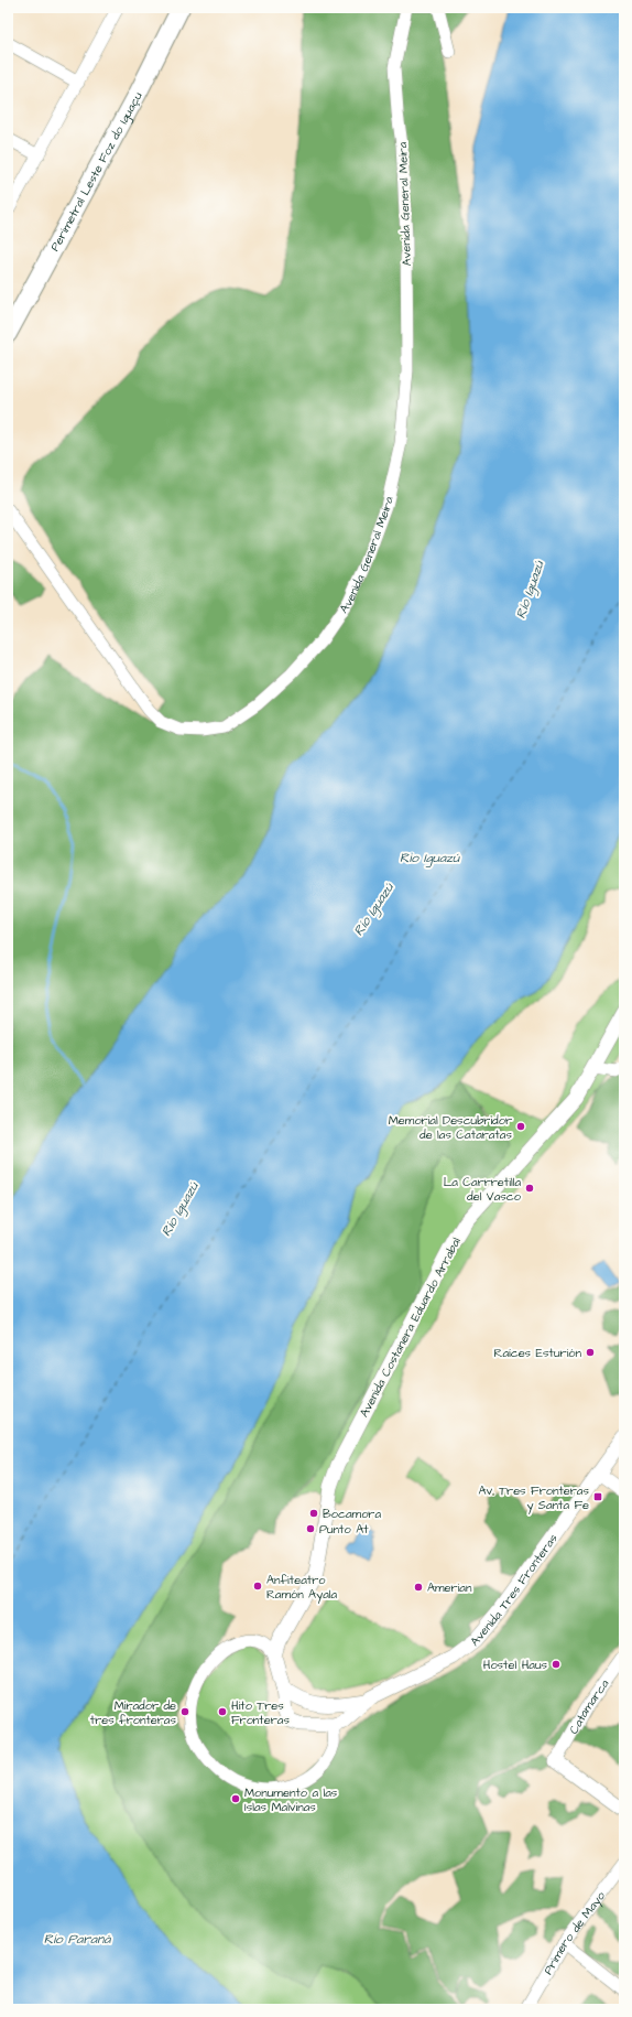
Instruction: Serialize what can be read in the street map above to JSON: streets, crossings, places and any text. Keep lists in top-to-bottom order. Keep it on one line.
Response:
{"streets":{"highway":["Perimetral Leste Foz do Iguaçu"],"main road":["Avenida Costanera Eduardo Arrabal","Avenida Tres Fronteras"],"street":["Avenida General Meira","Catamarca","Primero de Mayo"]},"water":["Río Iguazú","Rio Iguazú","Río Paraná"],"places":{"other":["Memorial Descubridor de las Cataratas","La Carrretilla del Vasco","Raíces Esturión","Bocamora","Punto At","Anfiteatro Ramón Ayala","Amerian","Hostel Haus","Mirador de tres fronteras","Hito Tres Fronteras","Monumento a las Islas Malvinas"],"transit":["Av. Tres Fronteras y Santa Fe"]}}
